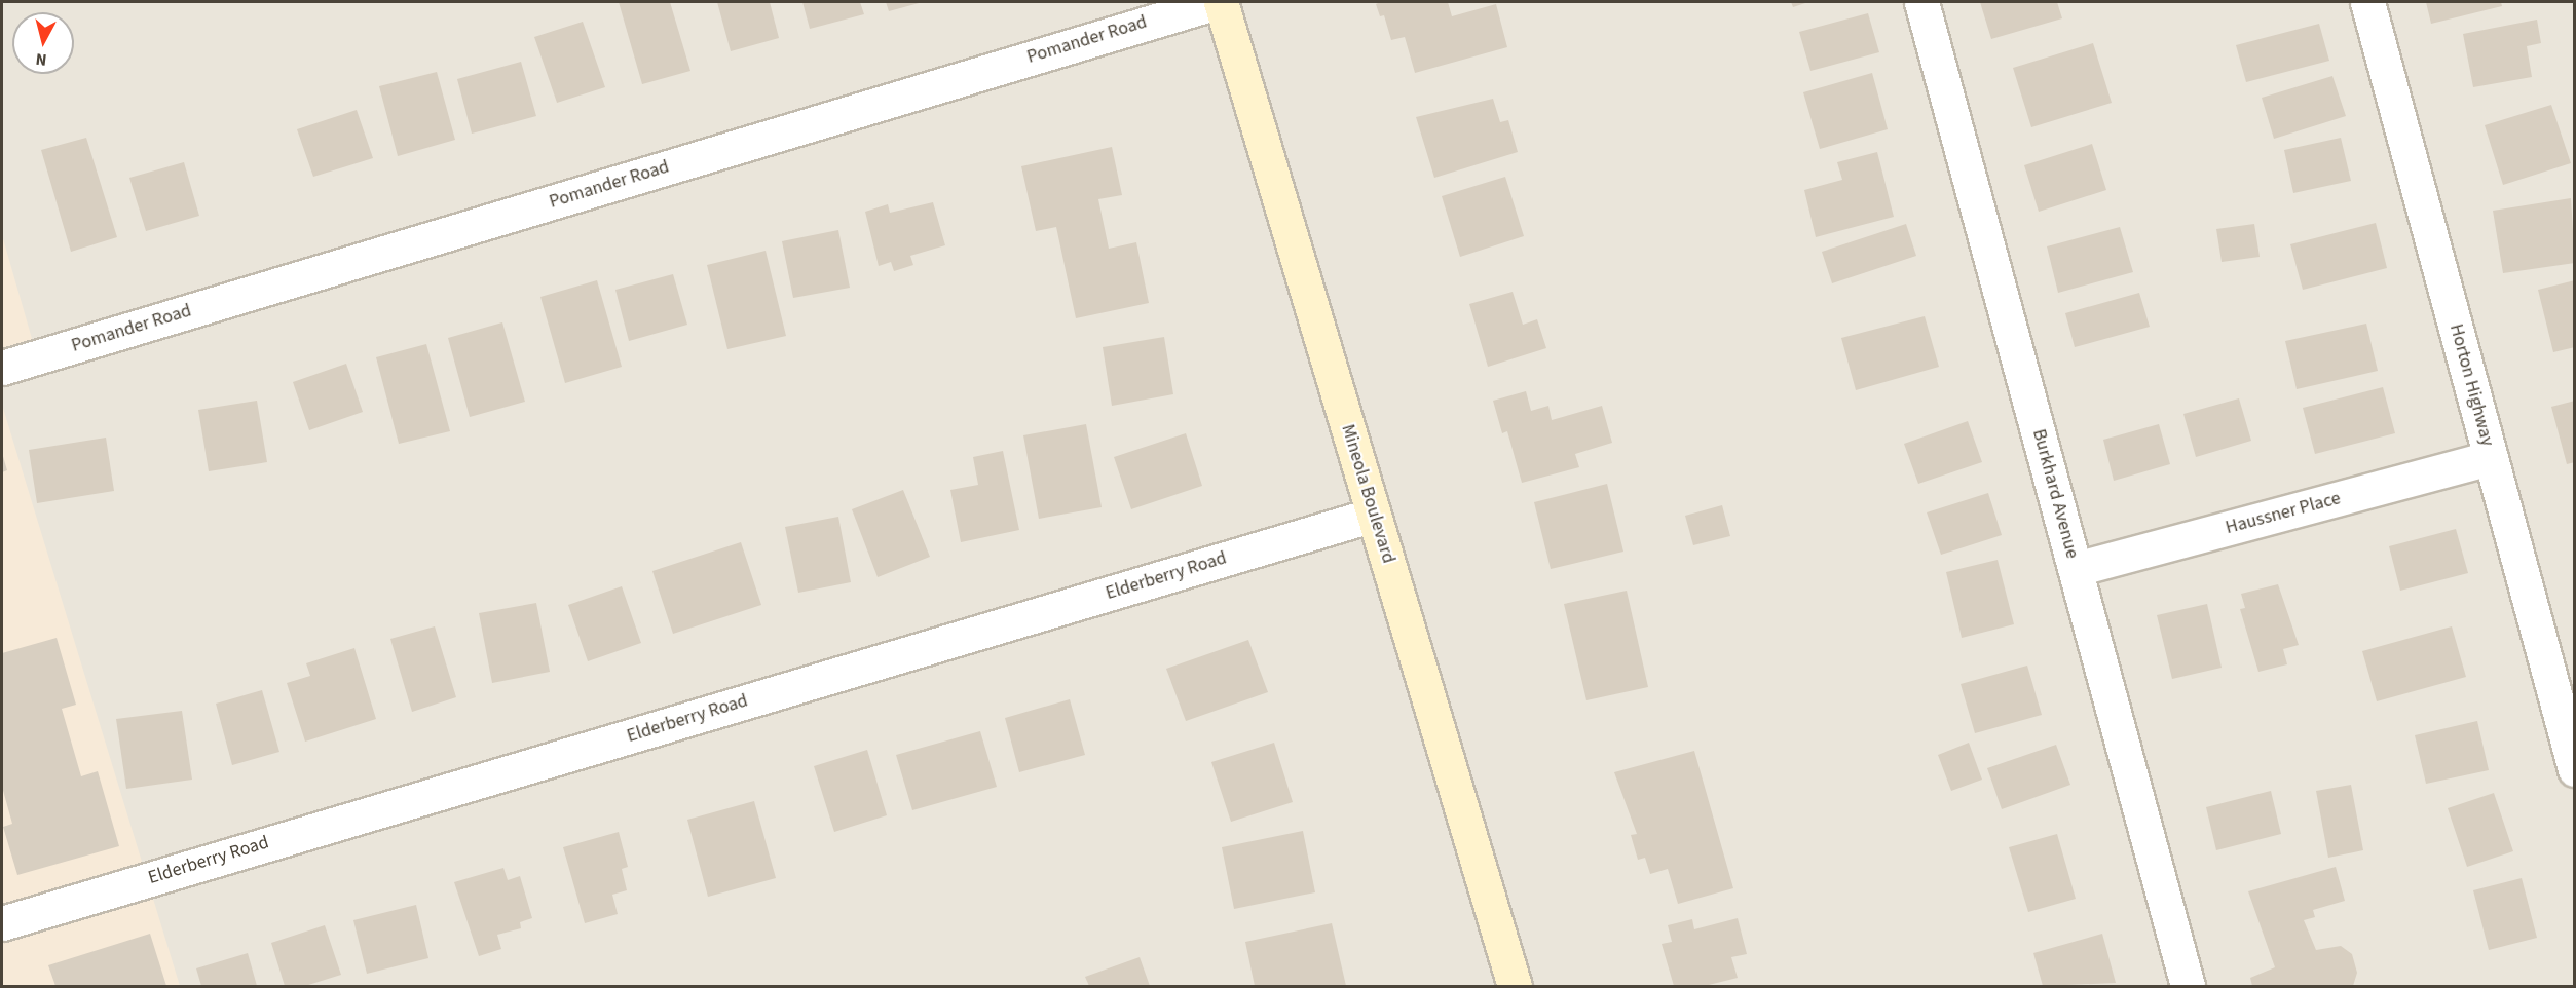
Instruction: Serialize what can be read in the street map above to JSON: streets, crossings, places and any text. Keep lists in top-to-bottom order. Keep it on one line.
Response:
{"streets":{"main road":["Mineola Boulevard"],"street":["Pomander Road","Horton Highway","Burkhard Avenue","Haussner Place","Elderberry Road"]},"crossings":[["Pomander Road","Mineola Boulevard"],["Horton Highway","Haussner Place"],["Mineola Boulevard","Elderberry Road"],["Burkhard Avenue","Haussner Place"]],"north":"bottom"}
